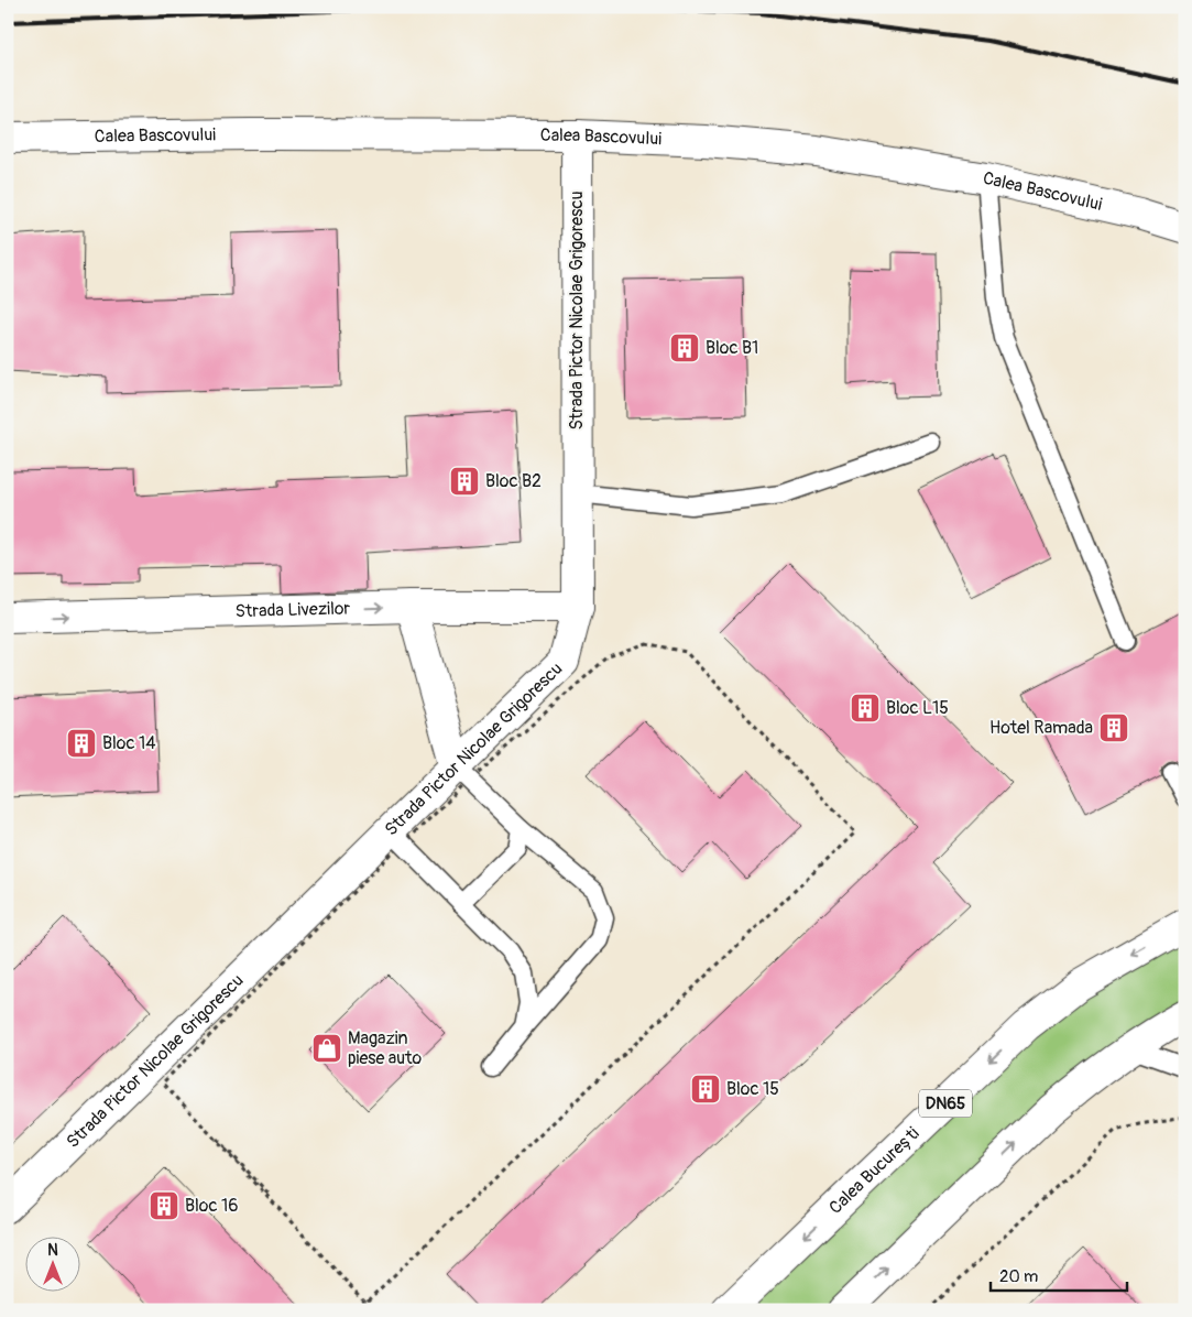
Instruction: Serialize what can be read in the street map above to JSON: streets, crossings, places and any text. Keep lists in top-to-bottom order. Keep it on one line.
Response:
{"streets":{"street":["Calea Bascovului","Strada Pictor Nicolae Grigorescu","Strada Livezilor","DN65","Calea București"]},"crossings":[["Calea Bascovului","Strada Pictor Nicolae Grigorescu"],["Strada Pictor Nicolae Grigorescu","Strada Livezilor"]],"one_way":["Strada Livezilor"],"places":{"building":["Bloc B1","Bloc B2","Bloc L15","Hotel Ramada","Bloc 14","Bloc 15","Bloc 16"],"shop":["Magazin piese auto"]},"scale_bar":"20 m","north":"top"}
